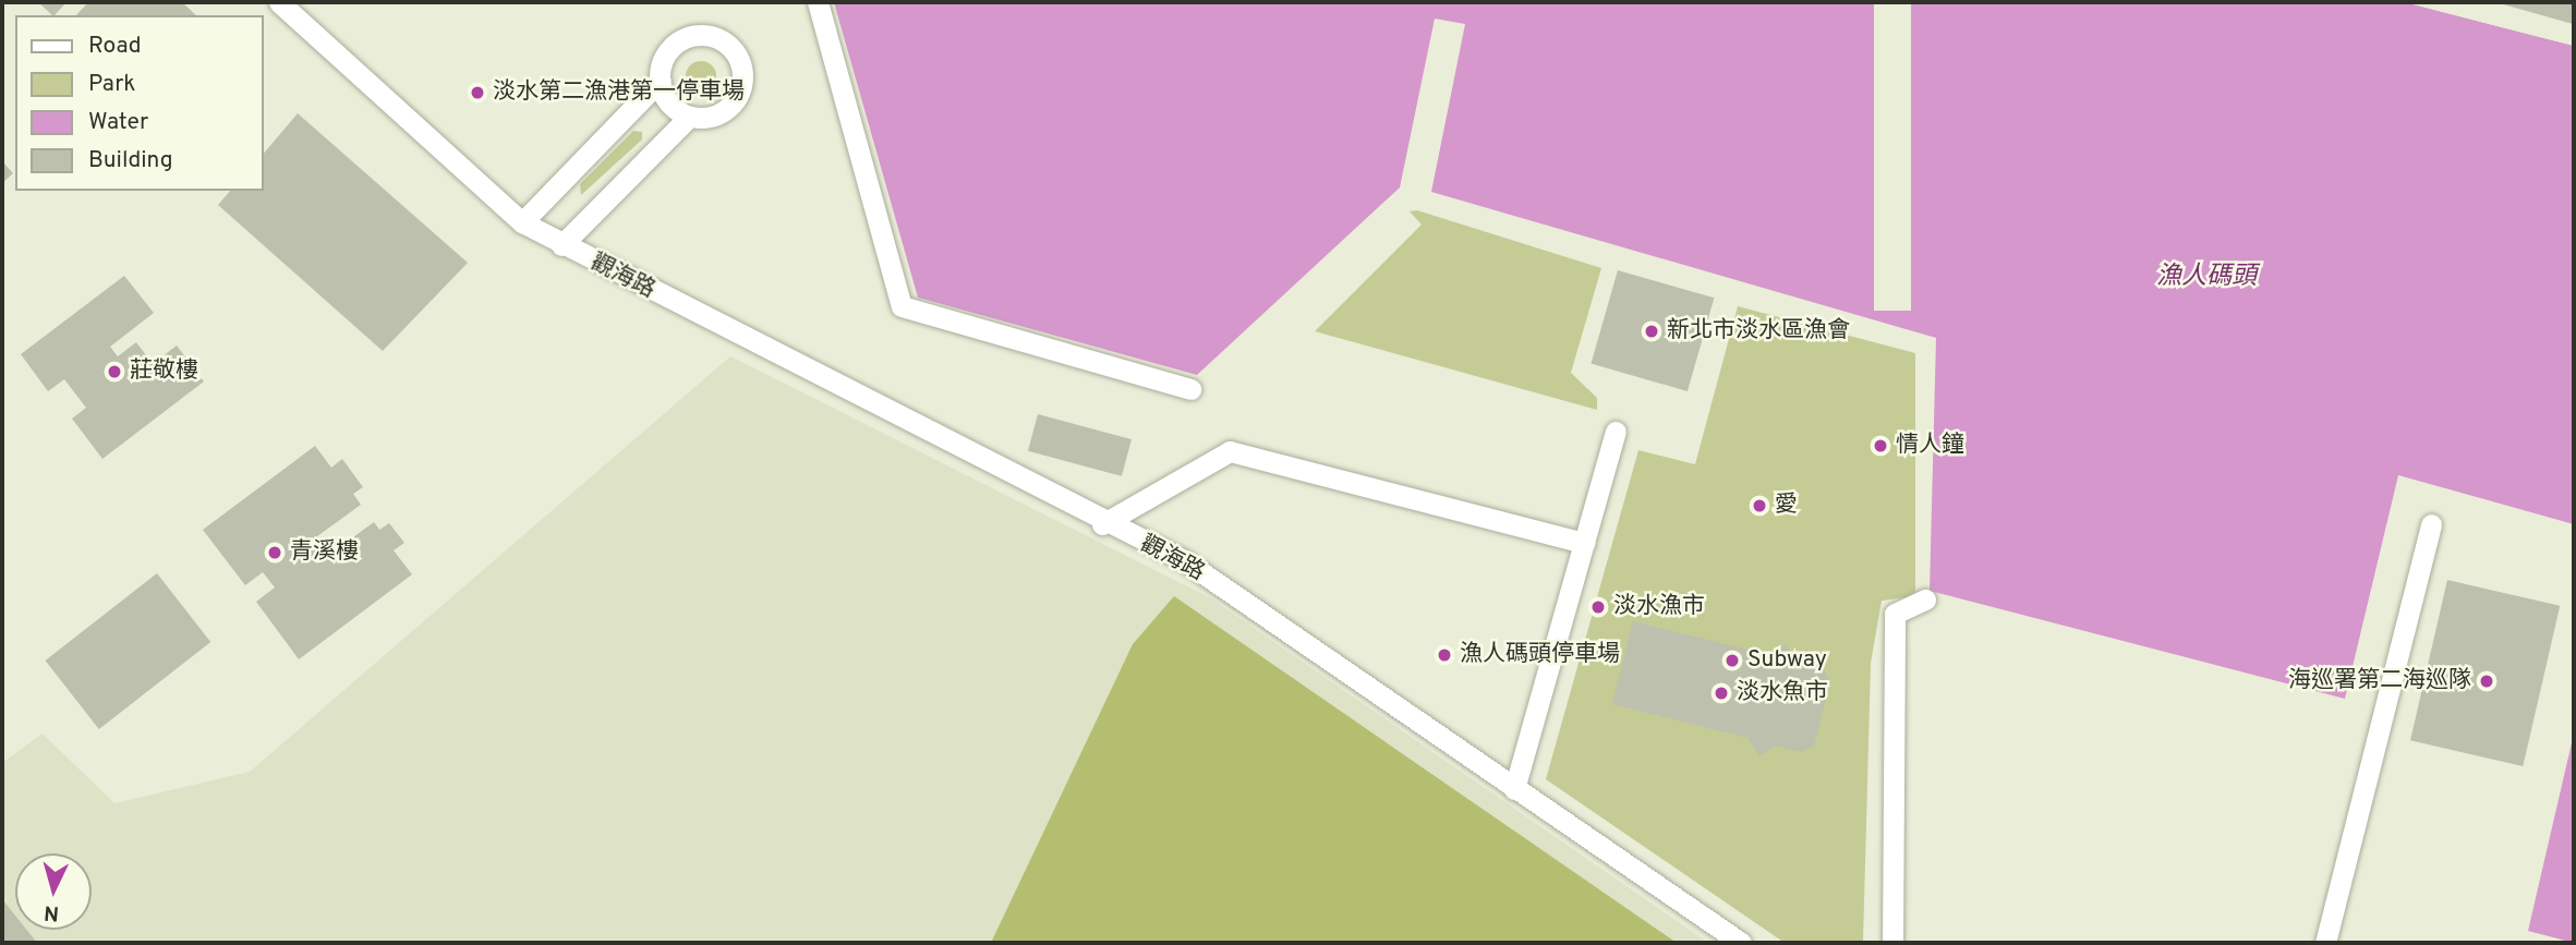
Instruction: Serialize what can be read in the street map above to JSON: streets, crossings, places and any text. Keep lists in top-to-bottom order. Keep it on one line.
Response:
{"streets":{"street":["觀海路"]},"water":["漁人碼頭"],"places":["淡水第二漁港第一停車場","新北市淡水區漁會","莊敬樓","情人鐘","愛","青溪樓","淡水漁市","漁人碼頭停車場","Subway","海巡署第二海巡隊","淡水魚市"],"legend":["Road","Park","Water","Building"],"north":"bottom"}
